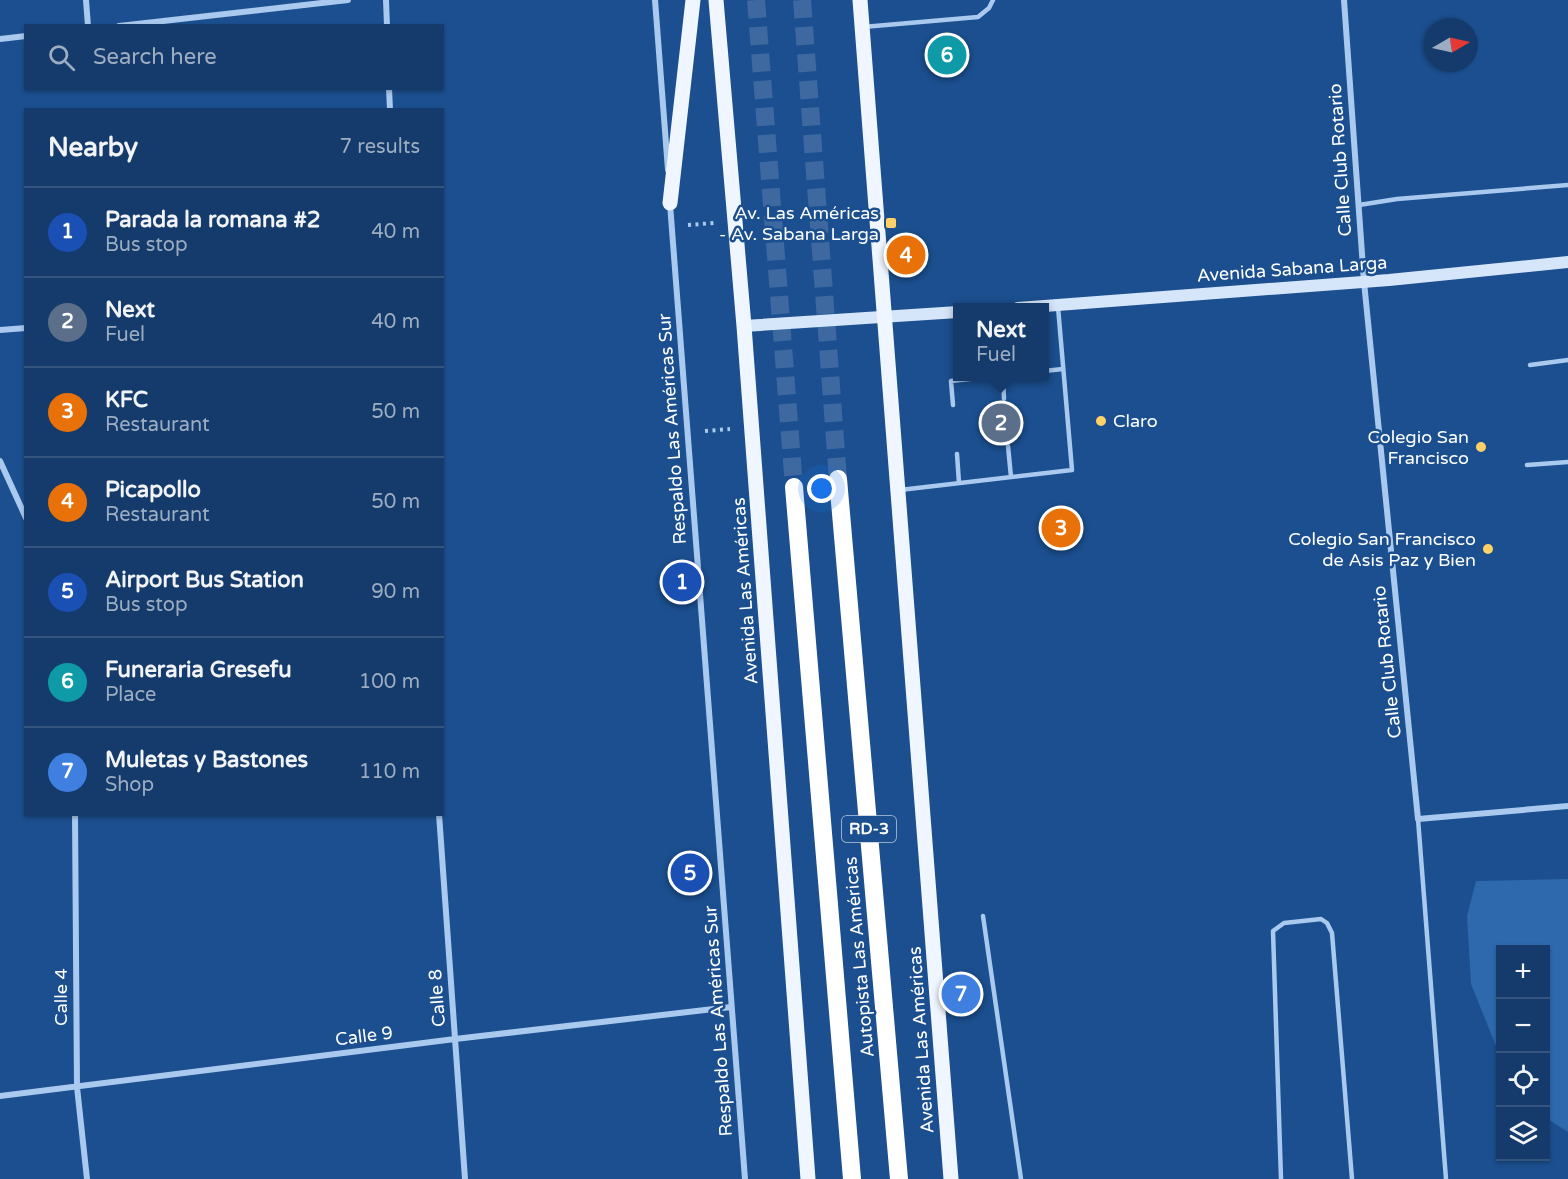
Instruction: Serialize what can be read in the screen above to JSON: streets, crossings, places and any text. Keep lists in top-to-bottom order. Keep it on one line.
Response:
{"streets":{"highway":["RD-3","Autopista Las Américas"],"main road":["Avenida Sabana Larga","Avenida Las Américas"],"street":["Calle Club Rotario","Respaldo Las Américas Sur","Calle 4","Calle 8","Calle 9"]},"crossings":[["Calle Club Rotario","Avenida Sabana Larga"],["Respaldo Las Américas Sur","Calle 9"],["Calle 4","Calle 9"],["Calle 8","Calle 9"]],"places":{"transit":["Av. Las Américas - Av. Sabana Larga"],"other":["Claro","Colegio San Francisco","Colegio San Francisco de Asis Paz y Bien"]},"north":"right","page":{"search":"Search here","pins":["6","4","2","3","1","5","7"],"heading":["Nearby","7 results"],"list":[{"mark":"1","name":"Parada la romana #2","note":"Bus stop","value":"40 m"},{"mark":"2","name":"Next","note":"Fuel","value":"40 m"},{"mark":"3","name":"KFC","note":"Restaurant","value":"50 m"},{"mark":"4","name":"Picapollo","note":"Restaurant","value":"50 m"},{"mark":"5","name":"Airport Bus Station","note":"Bus stop","value":"90 m"},{"mark":"6","name":"Funeraria Gresefu","note":"Place","value":"100 m"},{"mark":"7","name":"Muletas y Bastones","note":"Shop","value":"110 m"}],"popup":["Next","Fuel"],"map_buttons":["+","−"]}}
